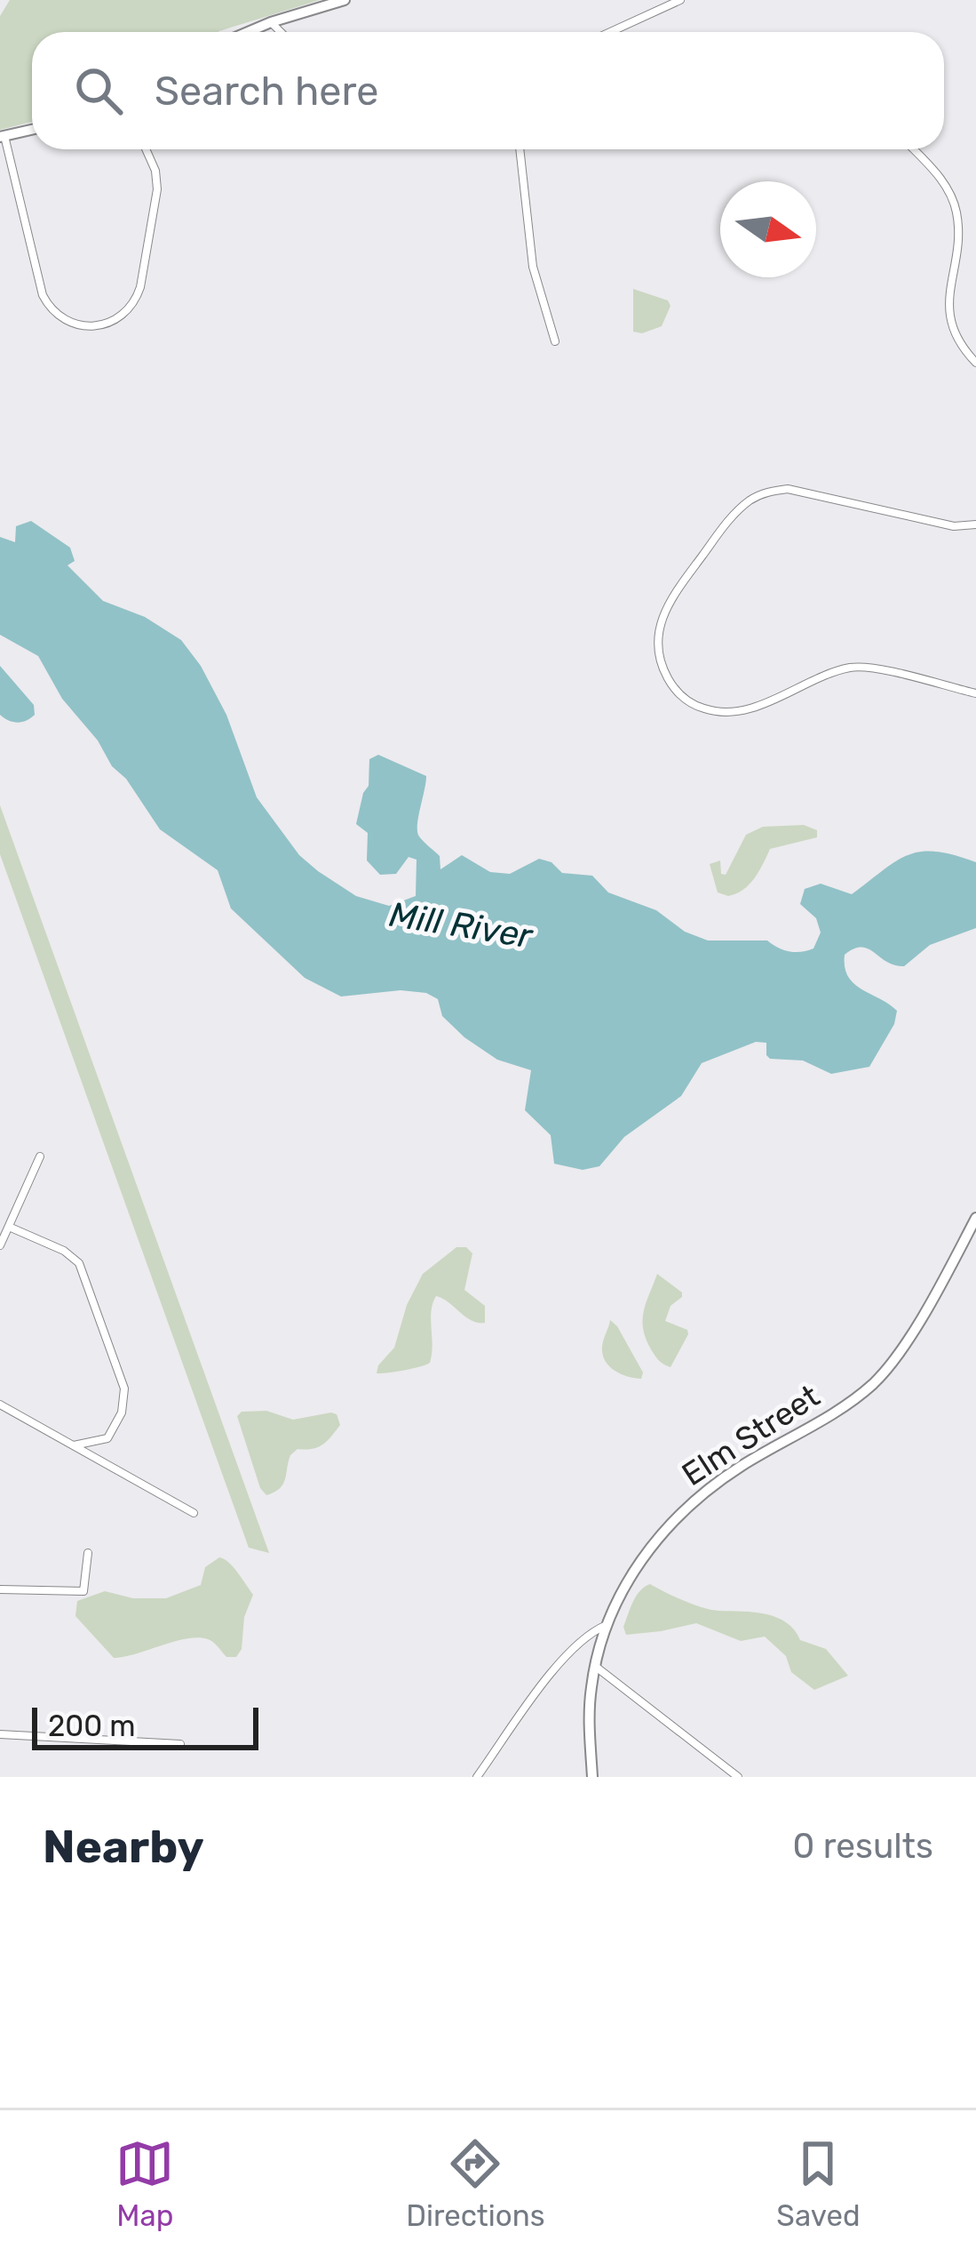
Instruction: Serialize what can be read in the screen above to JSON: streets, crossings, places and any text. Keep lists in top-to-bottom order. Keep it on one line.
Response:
{"streets":{"main road":["Elm Street"]},"water":["Mill River"],"scale_bar":"200 m","north":"right","page":{"search":"Search here","scale":"200 m","heading":["Nearby","0 results"],"nav":["Map","Directions","Saved"]}}
